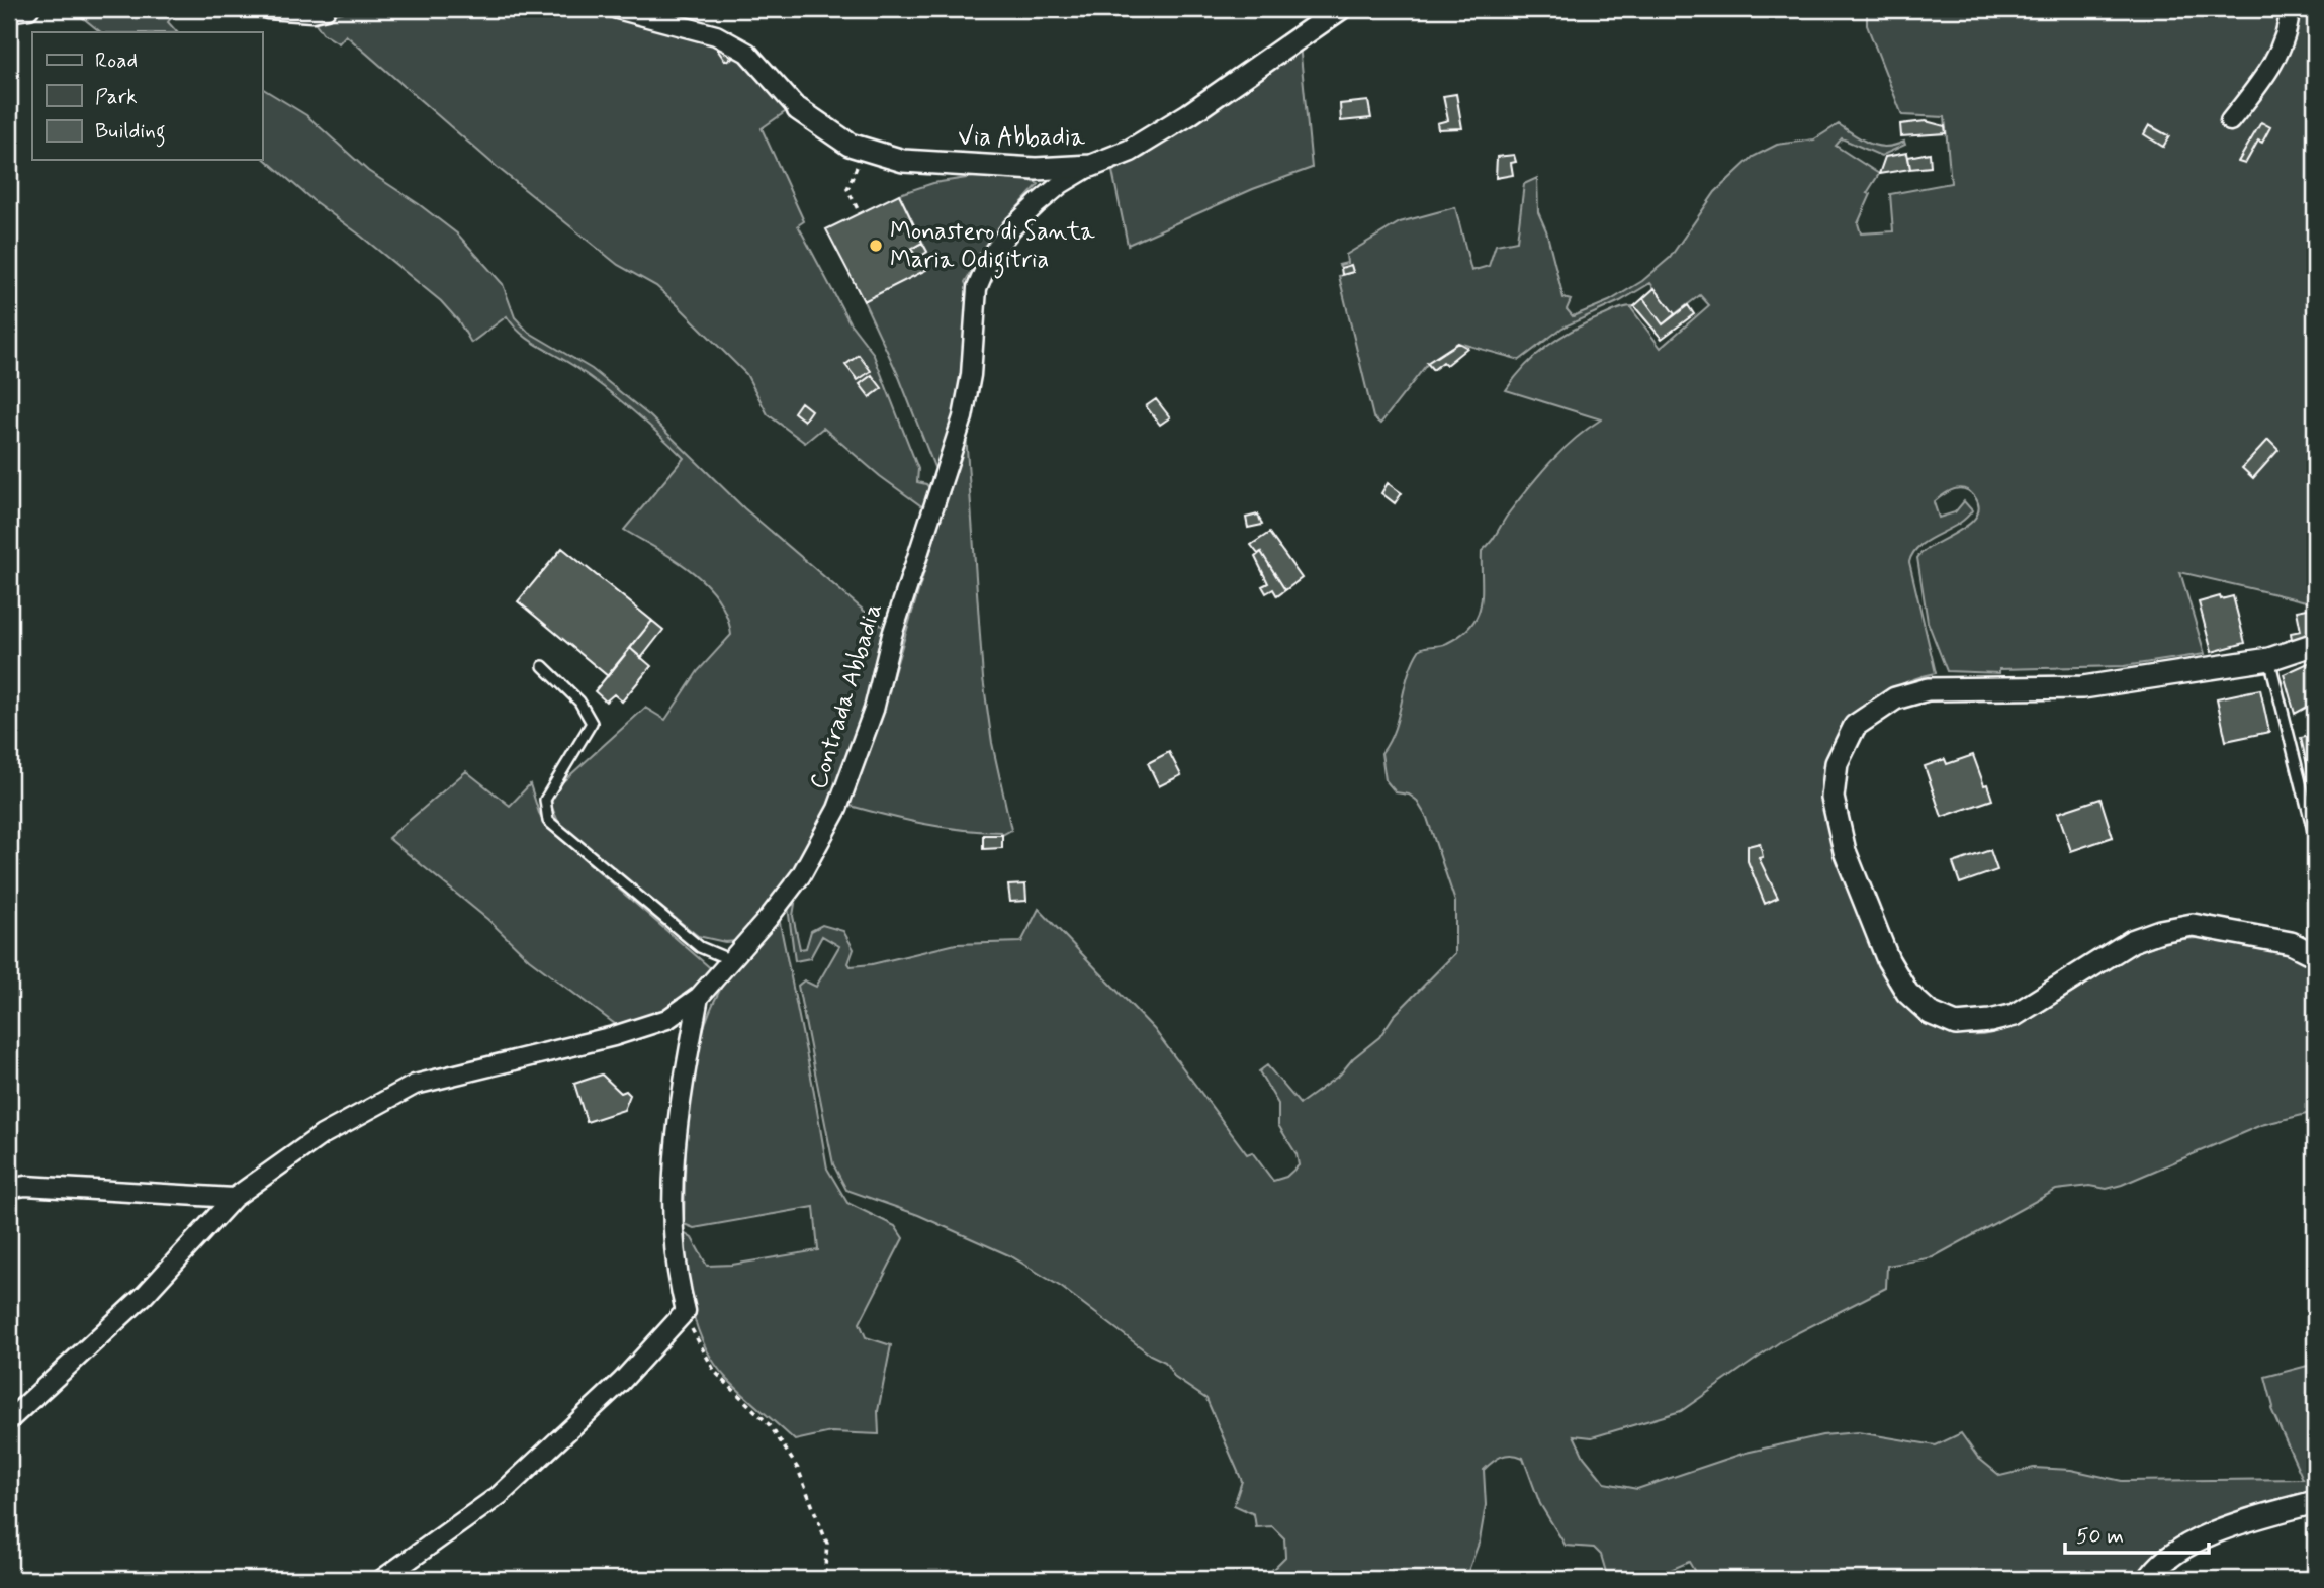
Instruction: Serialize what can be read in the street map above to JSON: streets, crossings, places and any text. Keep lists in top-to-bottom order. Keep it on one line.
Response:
{"streets":{"street":["Via Abbadia","Contrada Abbadia"]},"crossings":[["Via Abbadia","Contrada Abbadia"]],"places":["Monastero di Santa Maria Odigitria"],"legend":["Road","Park","Building"],"scale_bar":"50 m"}
